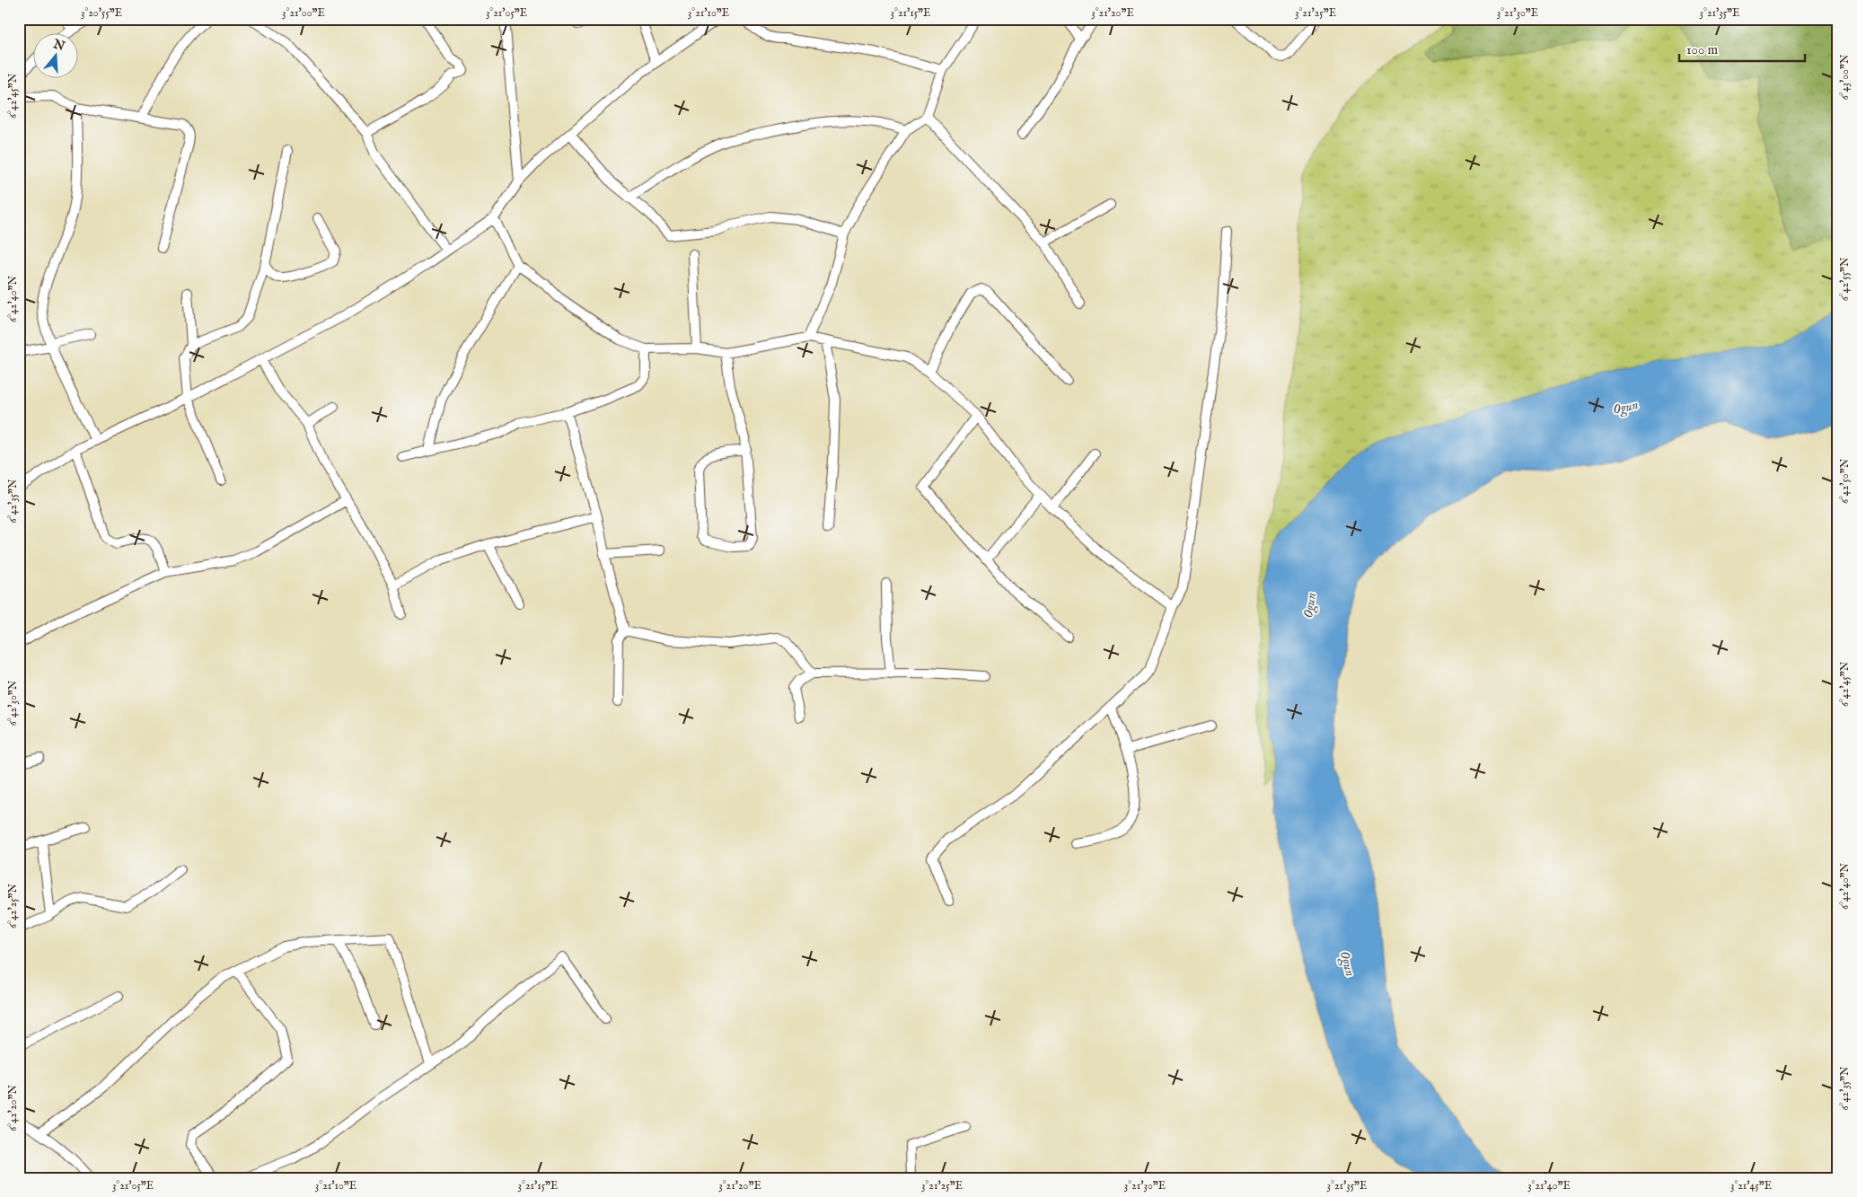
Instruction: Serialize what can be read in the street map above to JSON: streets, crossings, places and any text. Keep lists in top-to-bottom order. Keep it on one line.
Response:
{"water":["Ogun"],"scale_bar":"100 m","north":"top","coordinates":["3°20'55\"E","3°21'00\"E","3°21'05\"E","3°21'10\"E","3°21'15\"E","3°21'20\"E","3°21'25\"E","3°21'30\"E","3°21'35\"E","6°43'00\"N","6°42'45\"N","6°42'55\"N","6°42'40\"N","6°42'50\"N","6°42'35\"N","6°42'30\"N","6°42'25\"N","6°42'20\"N","3°21'40\"E","3°21'45\"E"]}
